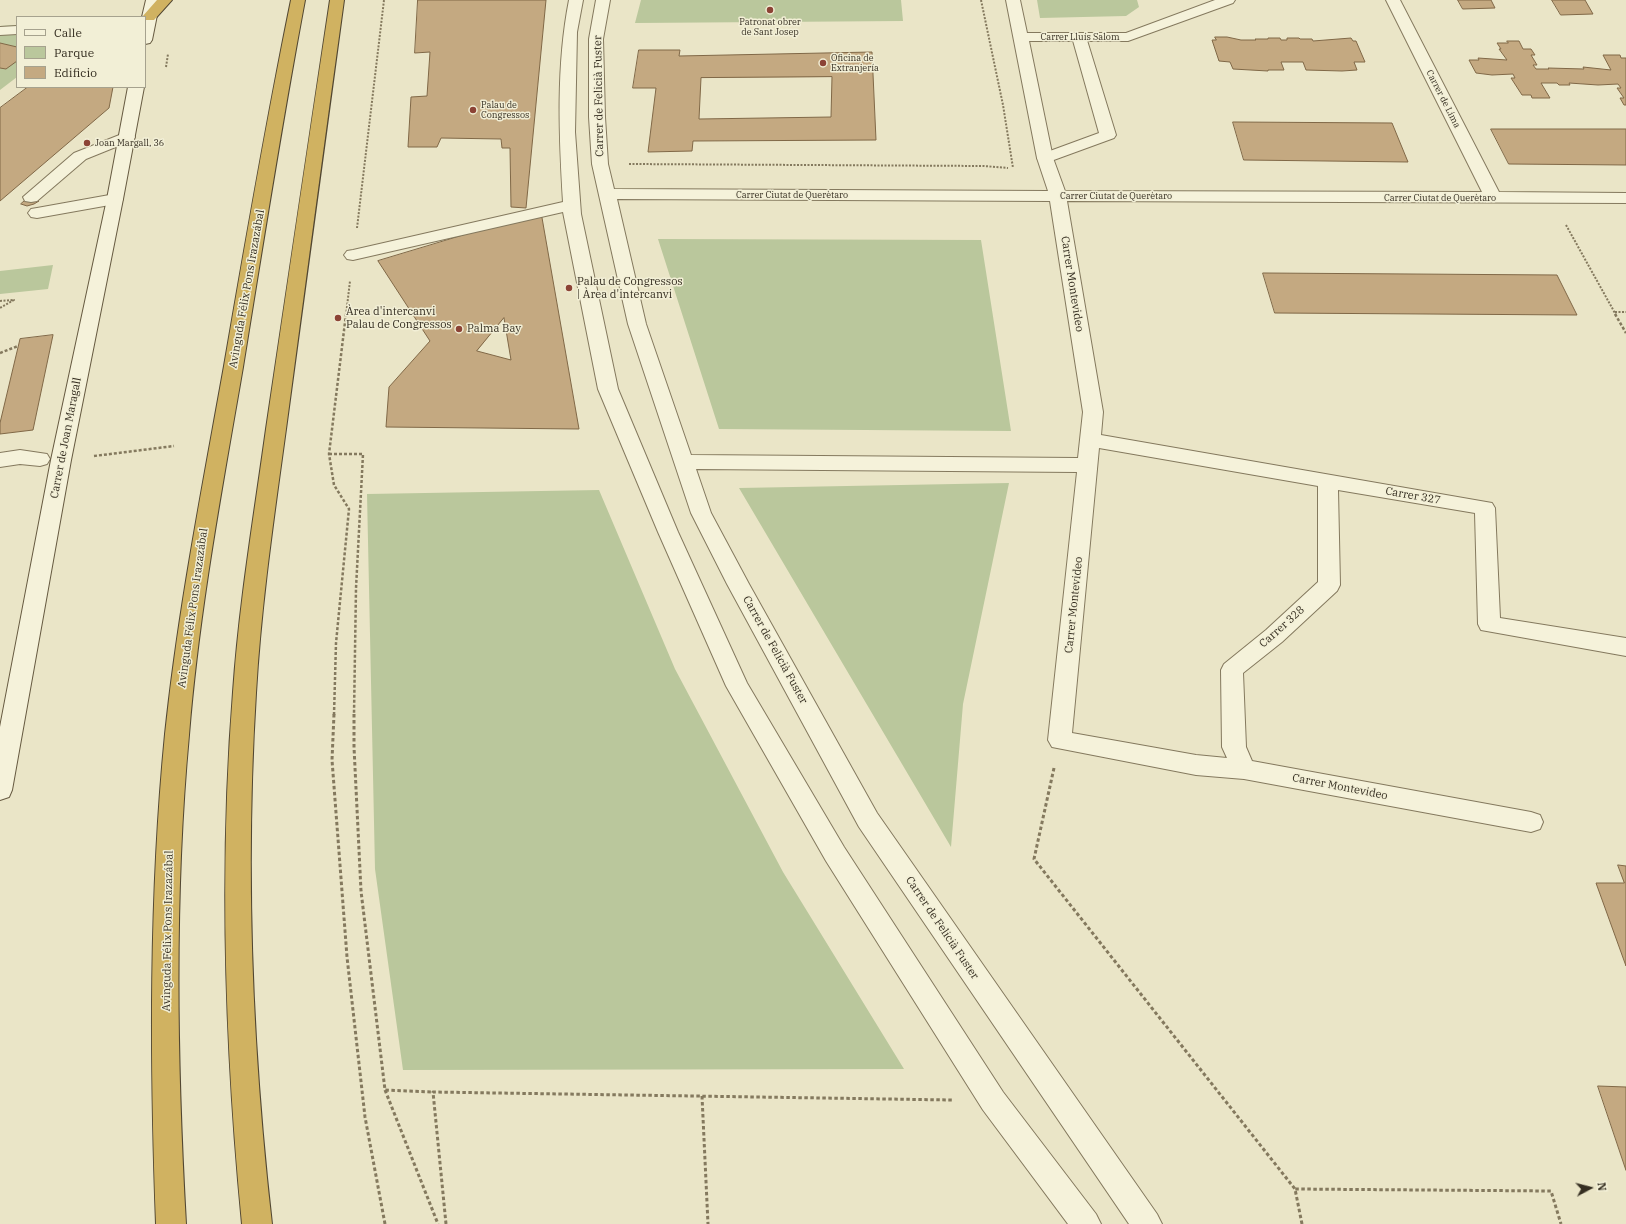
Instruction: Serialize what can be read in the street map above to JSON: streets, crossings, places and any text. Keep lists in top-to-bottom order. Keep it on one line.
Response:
{"streets":{"highway":["Avinguda Félix Pons Irazazábal"],"street":["Carrer Lluís Salom","Carrer de Felicià Fuster","Carrer de Lima","Carrer Ciutat de Querètaro","Carrer Montevideo","Carrer de Joan Maragall","Carrer 327","Carrer 328"]},"crossings":[["Carrer Lluís Salom","Carrer Montevideo"],["Carrer de Felicià Fuster","Carrer Ciutat de Querètaro"],["Carrer de Lima","Carrer Ciutat de Querètaro"],["Carrer Ciutat de Querètaro","Carrer Montevideo"],["Carrer Montevideo","Carrer 327"],["Carrer Montevideo","Carrer 328"],["Carrer 327","Carrer 328"]],"places":["Patronat obrer de Sant Josep","Oficina de Extranjería","Palau de Congressos","Joan Margall, 36","Palau de Congressos | Àrea d'intercanvi","Àrea d'intercanvi Palau de Congressos","Palma Bay"],"legend":["Calle","Parque","Edificio"],"north":"right"}
